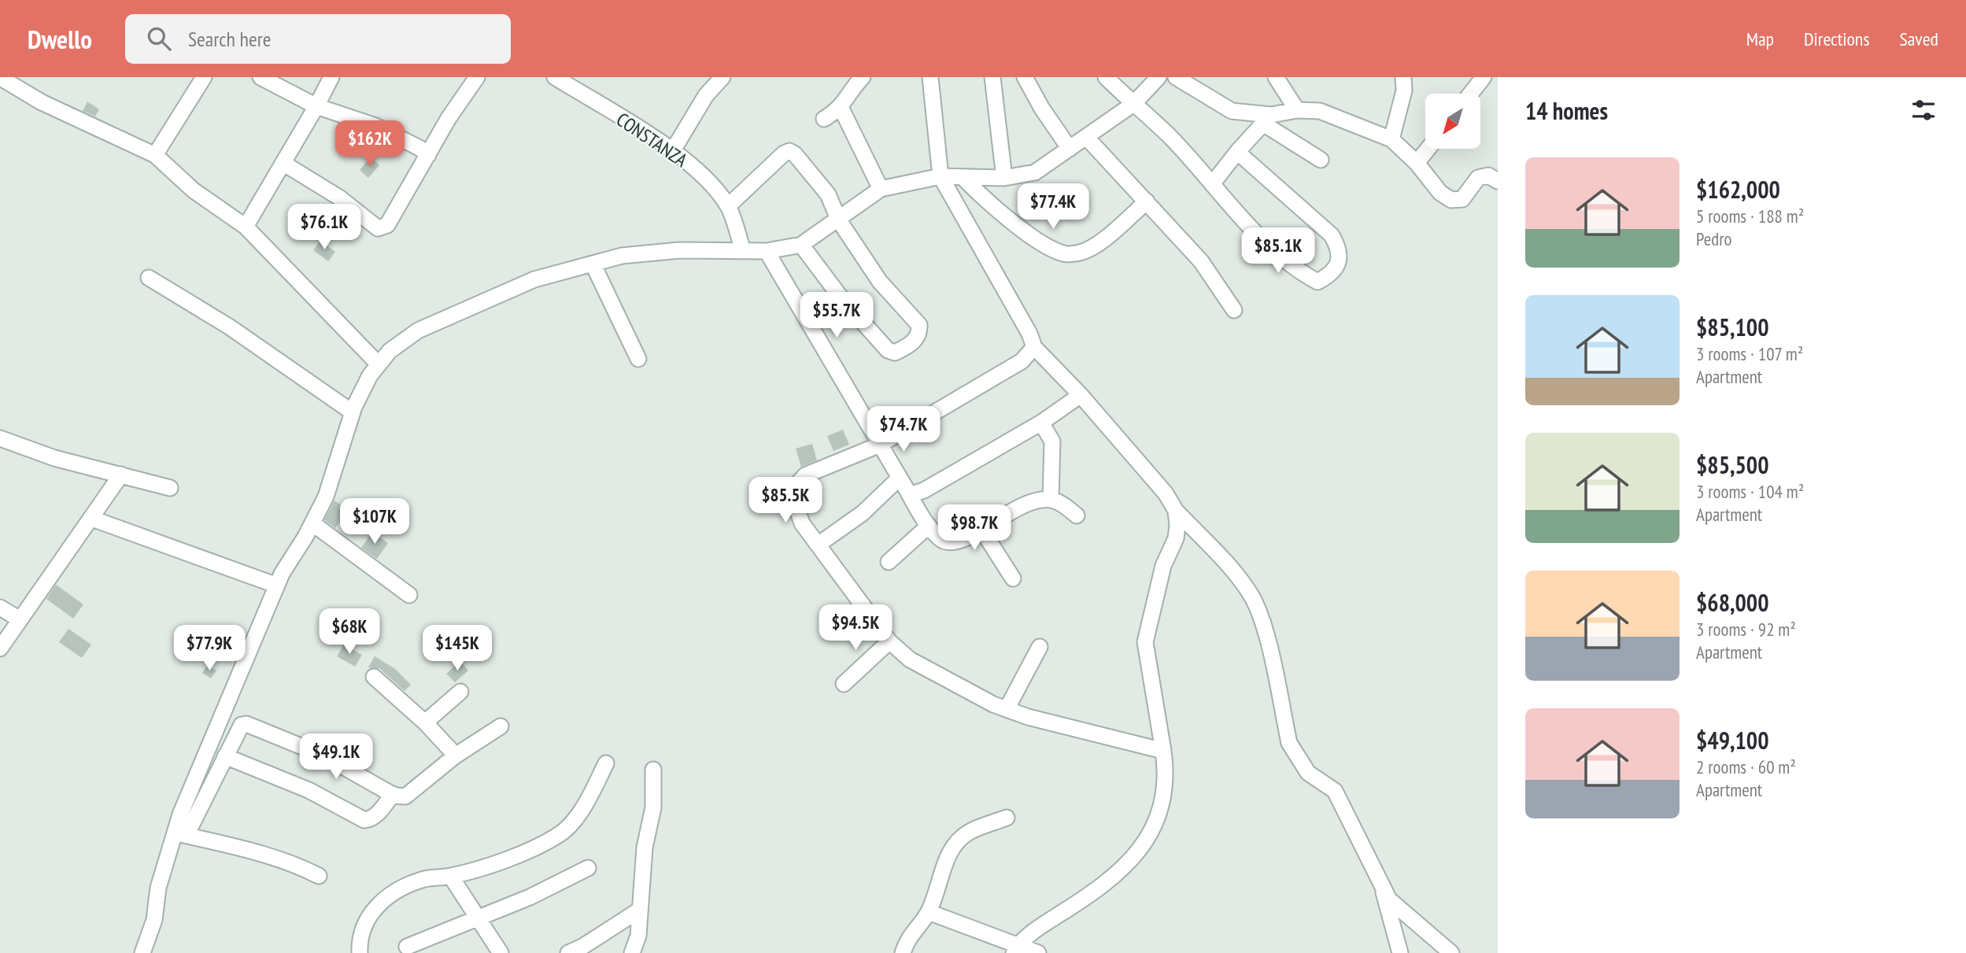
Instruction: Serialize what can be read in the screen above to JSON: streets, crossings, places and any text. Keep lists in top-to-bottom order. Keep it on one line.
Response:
{"streets":{"street":["CONSTANZA"]},"north":"bottom left","page":{"header":"Dwello","search":"Search here","nav":["Map","Directions","Saved"],"heading":"14 homes","price":["$162K","$77.4K","$76.1K","$85.1K","$55.7K","$74.7K","$85.5K","$107K","$98.7K","$94.5K","$68K","$77.9K","$145K","$49.1K"],"list":[{"name":"$162,000","note":"5 rooms · 188 m² · Pedro"},{"name":"$85,100","note":"3 rooms · 107 m² · Apartment"},{"name":"$85,500","note":"3 rooms · 104 m² · Apartment"},{"name":"$68,000","note":"3 rooms · 92 m² · Apartment"},{"name":"$49,100","note":"2 rooms · 60 m² · Apartment"}]}}
